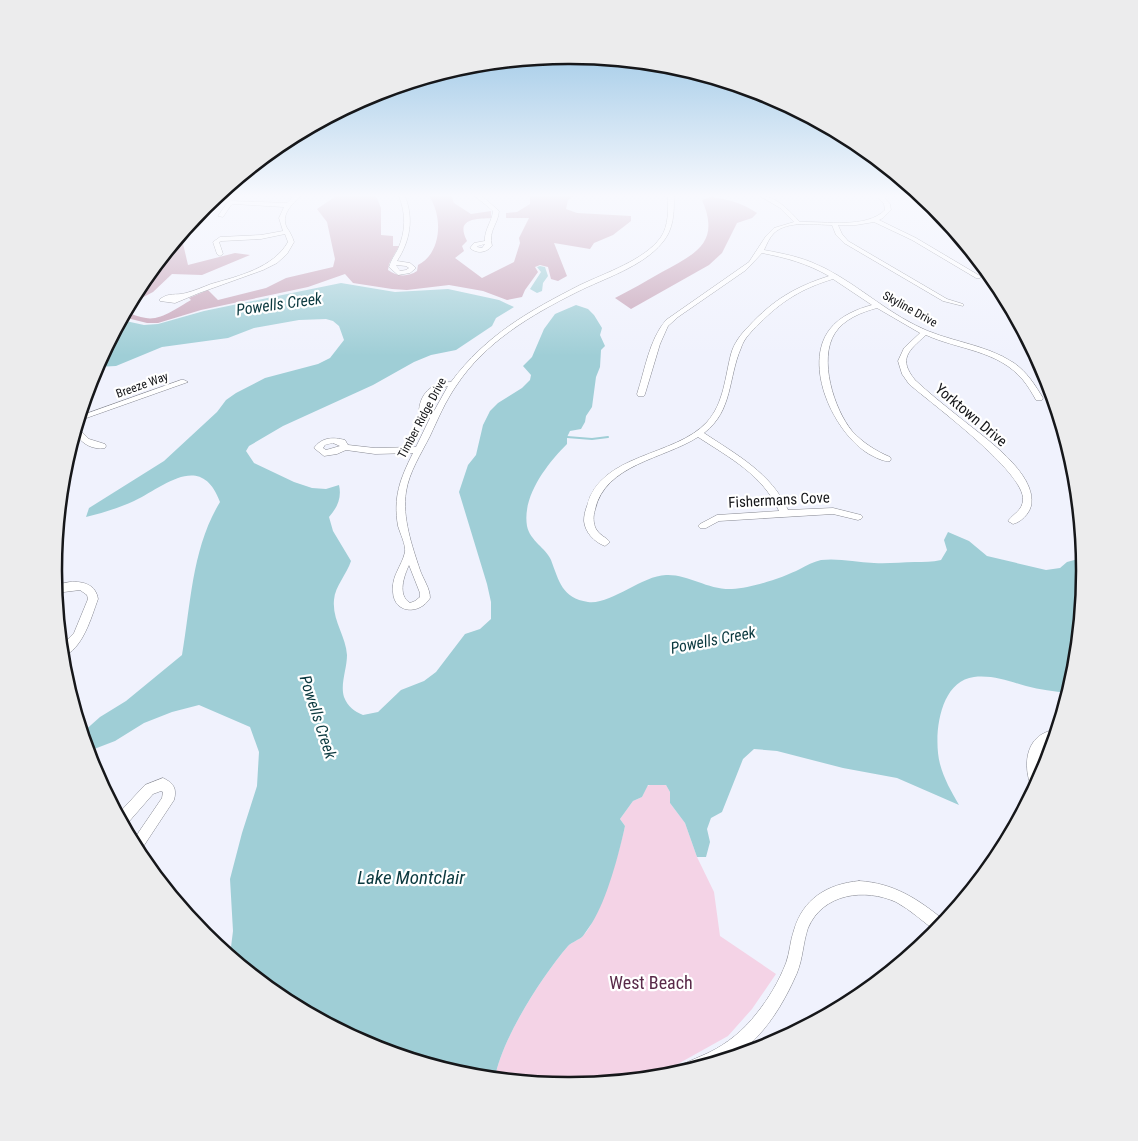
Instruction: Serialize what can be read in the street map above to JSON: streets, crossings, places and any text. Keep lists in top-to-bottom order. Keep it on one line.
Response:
{"streets":{"street":["Skyline Drive","Breeze Way","Yorktown Drive","Timber Ridge Drive","Fishermans Cove"]},"crossings":[["Skyline Drive","Yorktown Drive"]],"water":["Powells Creek","Lake Montclair"],"parks":["West Beach"]}
